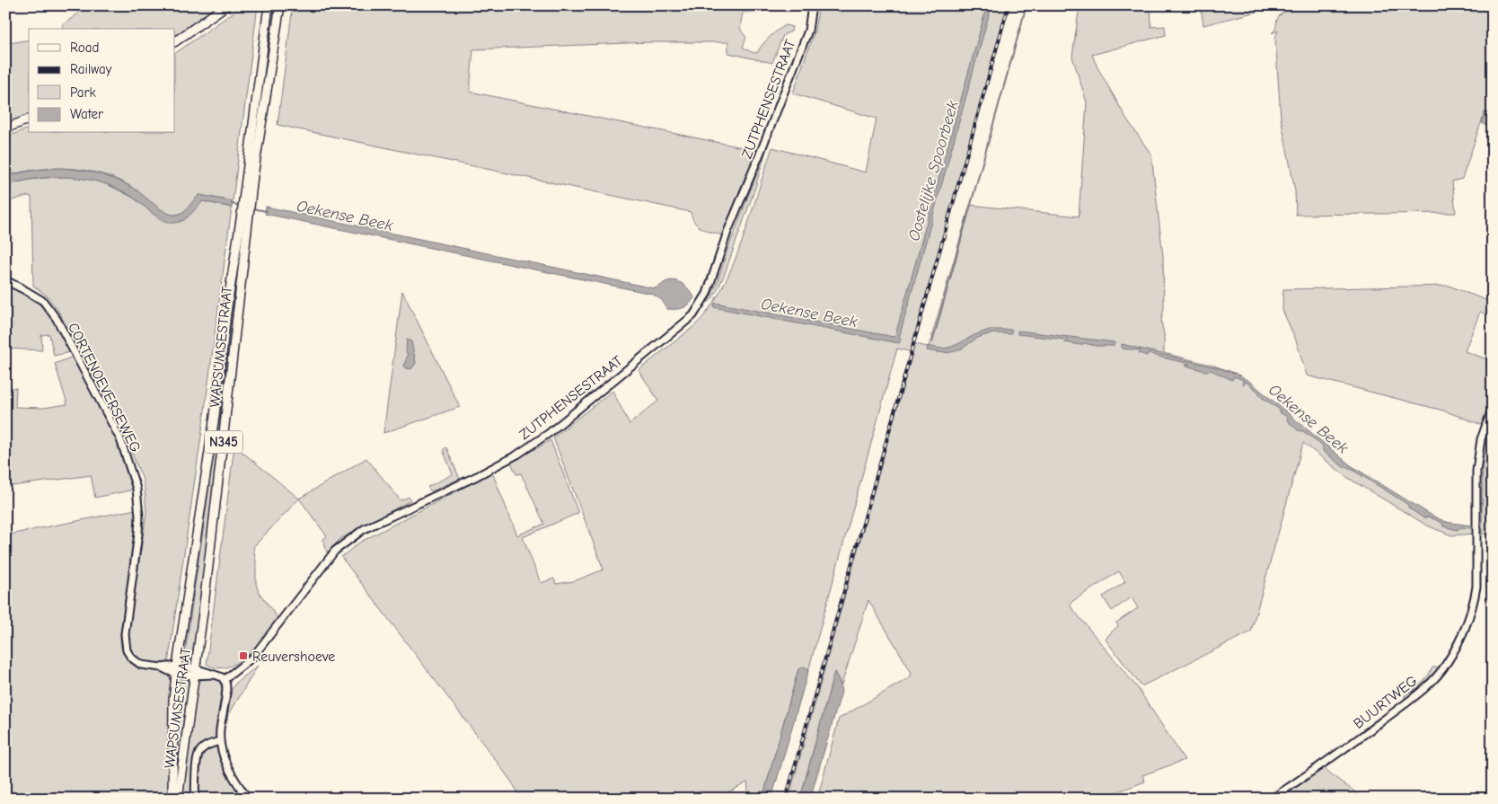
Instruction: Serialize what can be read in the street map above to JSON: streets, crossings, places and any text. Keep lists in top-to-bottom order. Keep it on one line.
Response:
{"streets":{"main road":["WAPSUMSESTRAAT","N345"],"street":["ZUTPHENSESTRAAT","CORTENOEVERSEWEG","BUURTWEG"]},"crossings":[["ZUTPHENSESTRAAT","CORTENOEVERSEWEG"],["WAPSUMSESTRAAT","CORTENOEVERSEWEG"]],"water":["Oostelijke Spoorbeek","Oekense Beek"],"places":{"transit":["Reuvershoeve"]},"legend":["Road","Railway","Park","Water"]}
